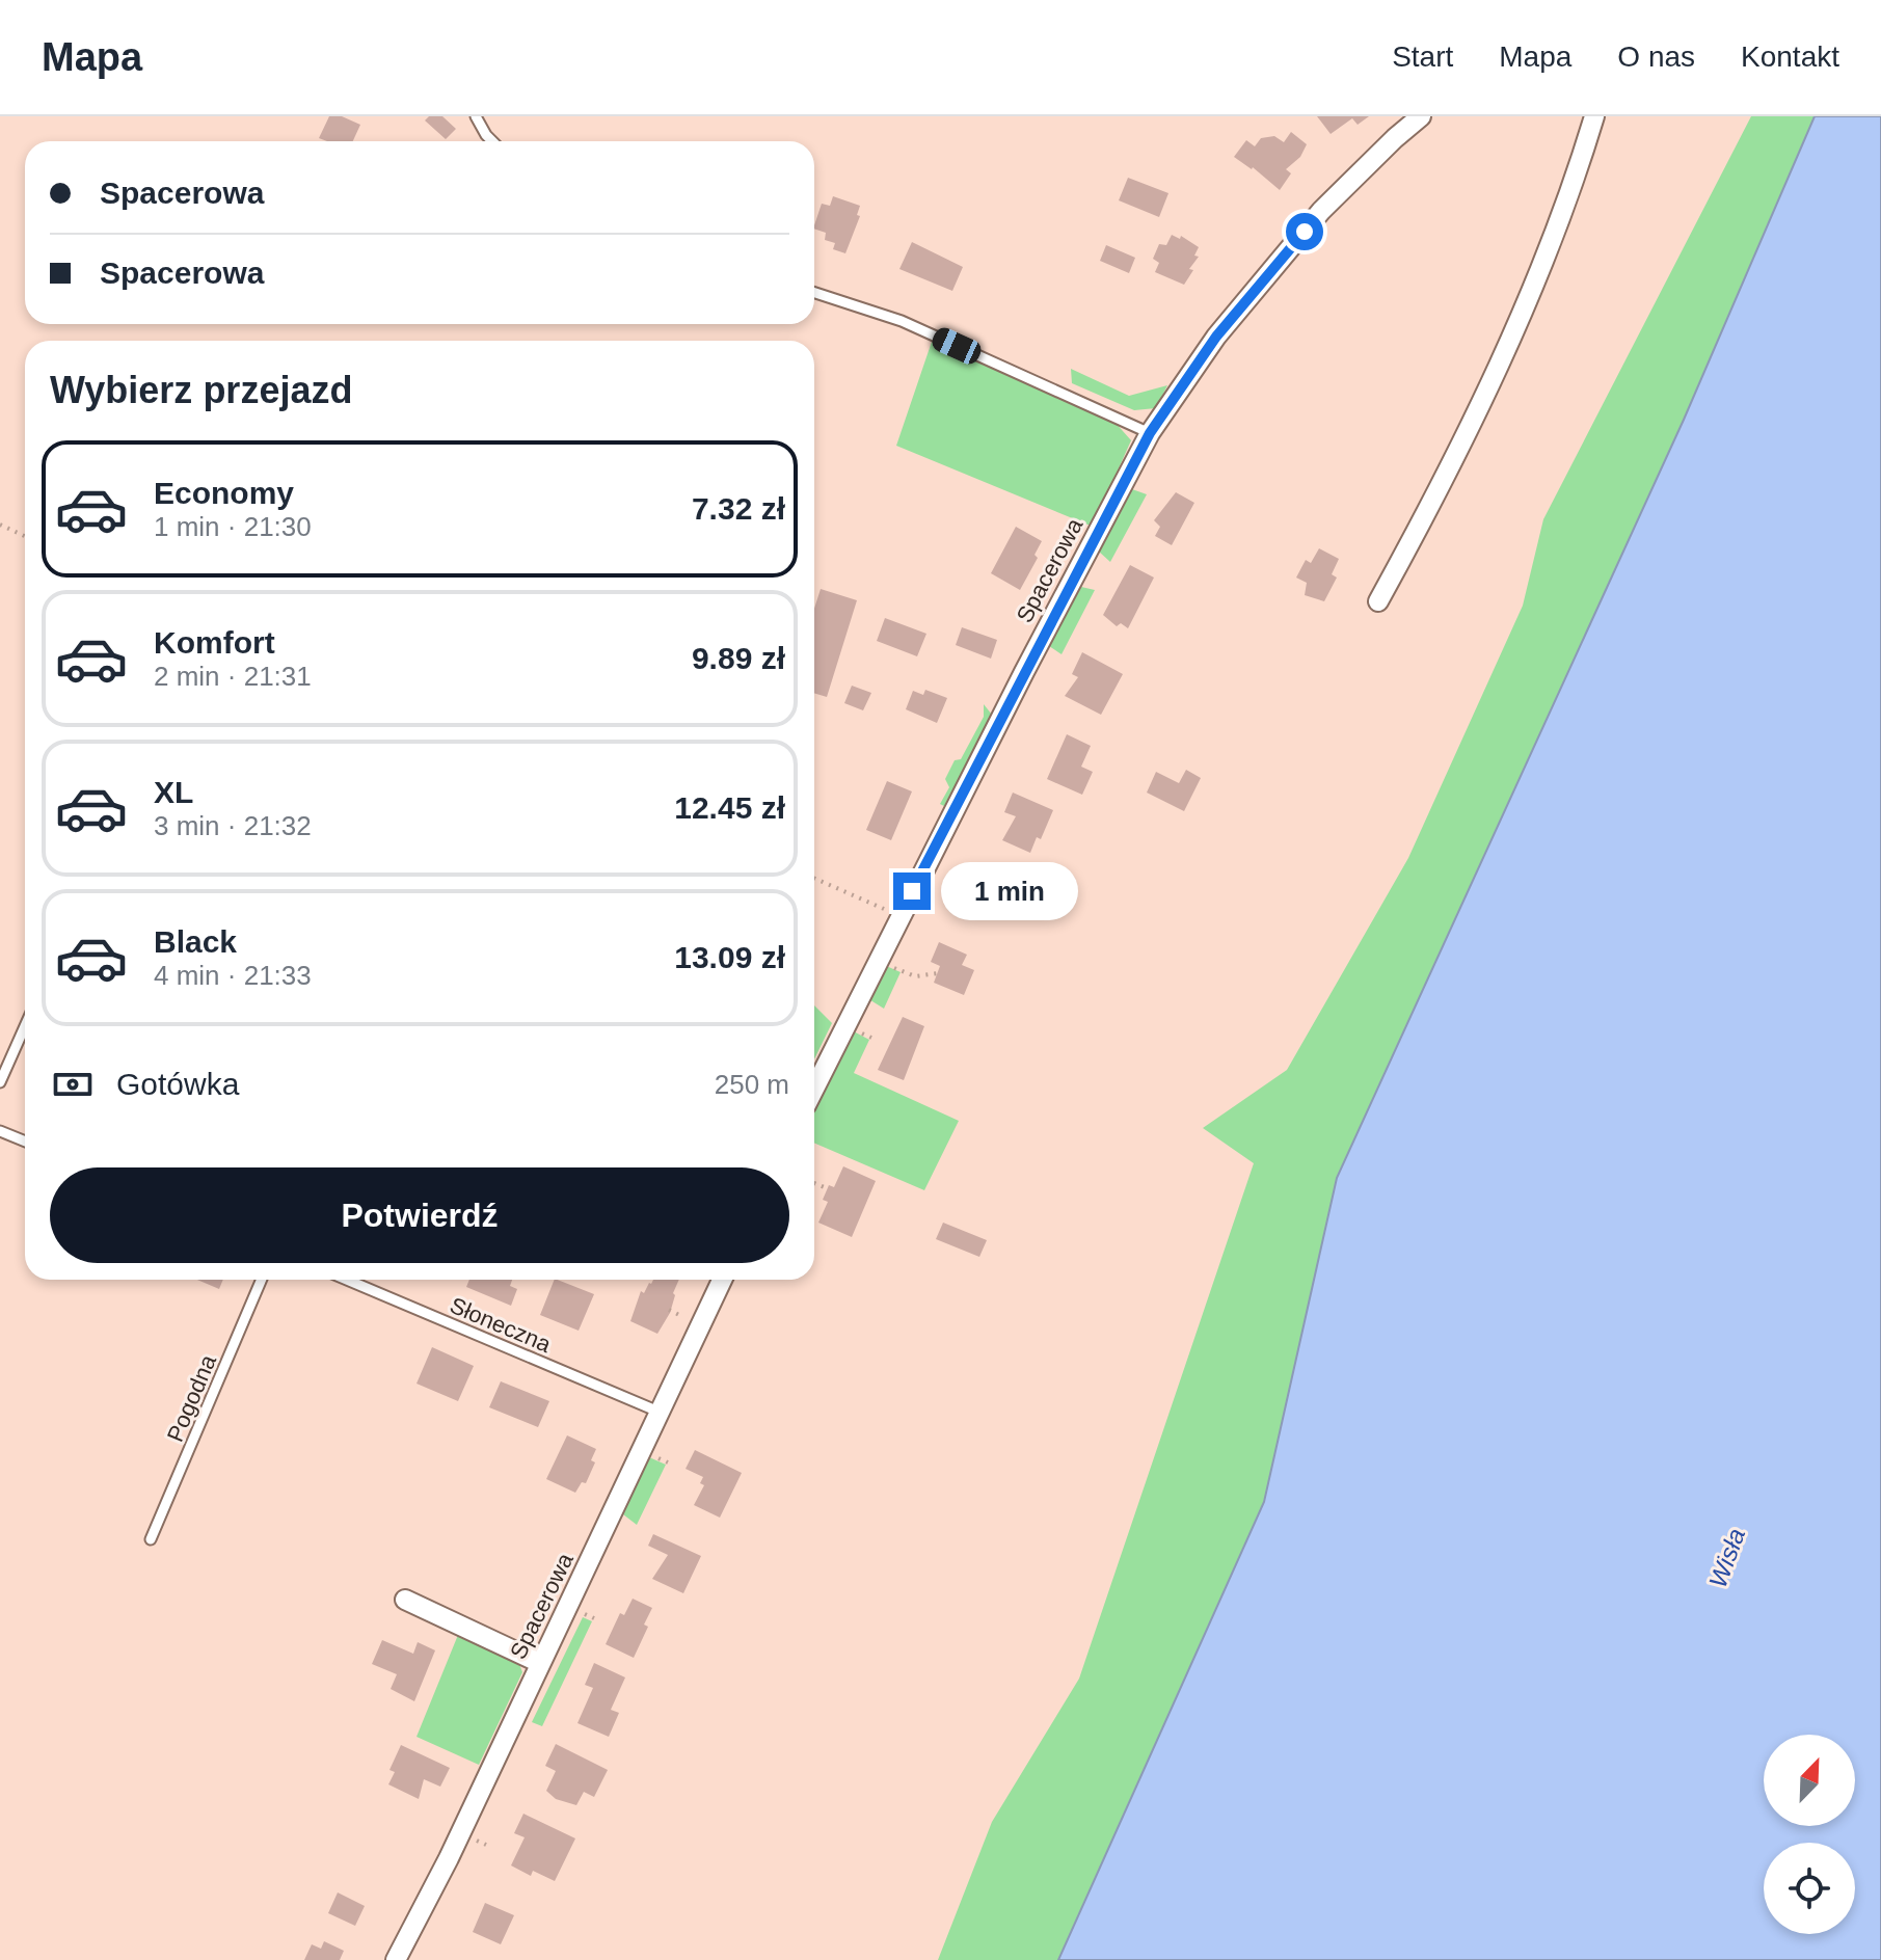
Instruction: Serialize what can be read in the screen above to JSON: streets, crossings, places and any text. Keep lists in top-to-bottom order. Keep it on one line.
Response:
{"streets":{"street":["Spacerowa"],"lane":["Słoneczna","Pogodna"]},"crossings":[["Spacerowa","Słoneczna"]],"water":["Wisła"],"north":"top right","page":{"header":"Mapa","nav":["Start","Mapa","O nas","Kontakt"],"banner":["Spacerowa","Spacerowa"],"heading":"Wybierz przejazd","list":[{"name":"Economy","note":"1 min · 21:30","value":"7.32 zł"},{"name":"Komfort","note":"2 min · 21:31","value":"9.89 zł"},{"name":"XL","note":"3 min · 21:32","value":"12.45 zł"},{"name":"Black","note":"4 min · 21:33","value":"13.09 zł"}],"bubble":"1 min","pay":["Gotówka","250 m"],"buttons":"Potwierdź"}}
